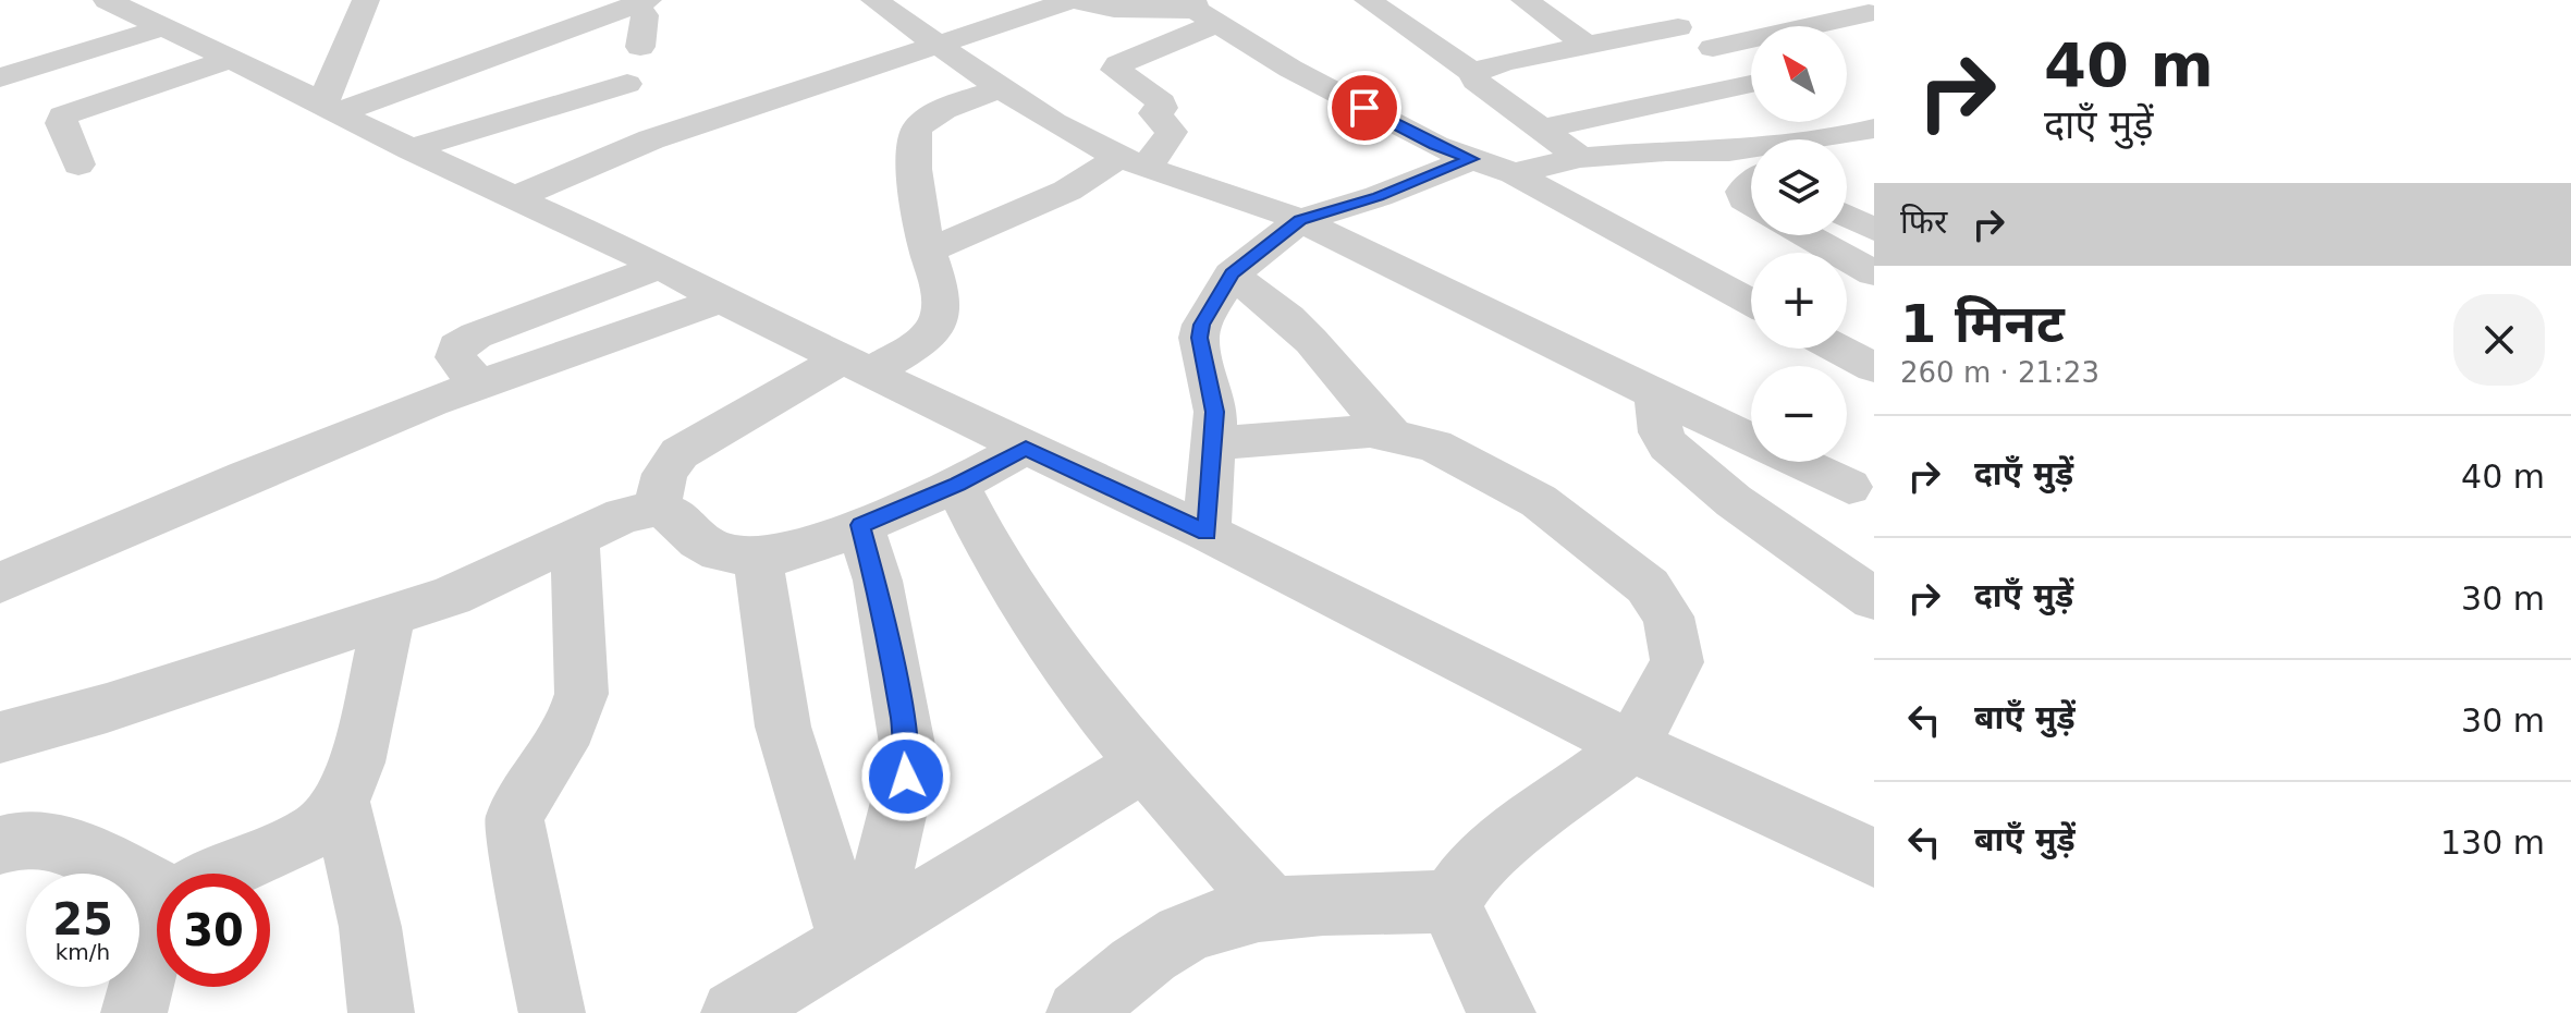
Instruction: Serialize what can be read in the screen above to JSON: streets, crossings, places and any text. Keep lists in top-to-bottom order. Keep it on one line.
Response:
{"north":"top left","page":{"turn":["40 m","दाएँ मुड़ें"],"map_buttons":["+","−"],"then":"फिर","heading":["1 मिनट","260 m · 21:23"],"list":[{"name":"दाएँ मुड़ें","value":"40 m"},{"name":"दाएँ मुड़ें","value":"30 m"},{"name":"बाएँ मुड़ें","value":"30 m"},{"name":"बाएँ मुड़ें","value":"130 m"}],"speed":"25 km/h","limit":"30"}}
